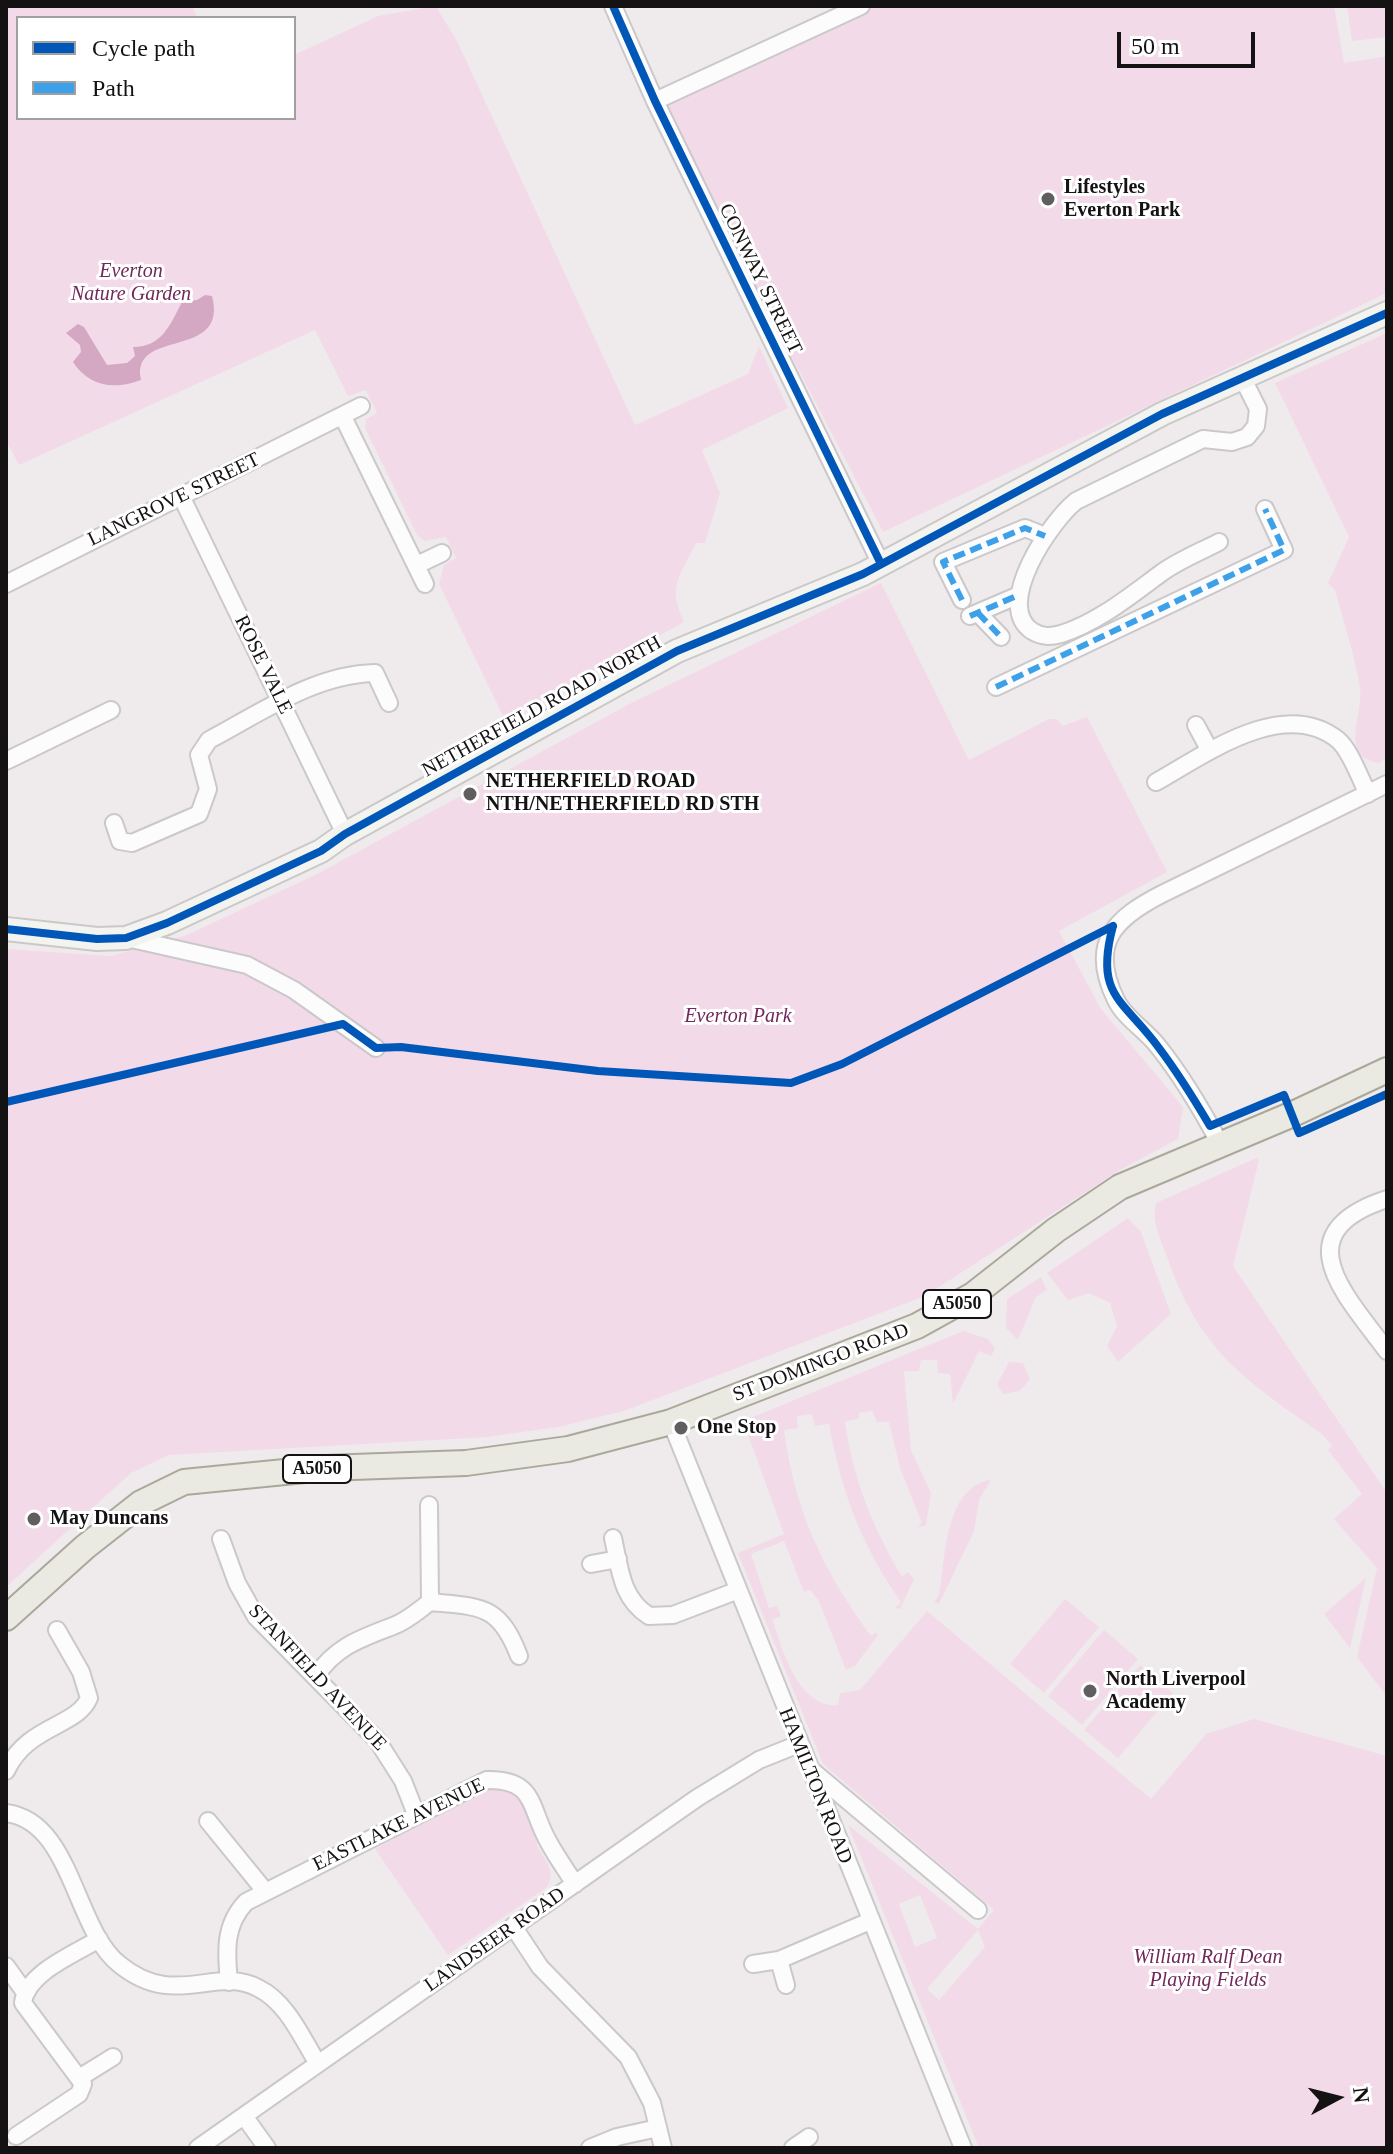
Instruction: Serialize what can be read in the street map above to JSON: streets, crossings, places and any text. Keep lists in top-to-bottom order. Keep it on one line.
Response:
{"streets":{"main road":["A5050","ST DOMINGO ROAD"],"street":["CONWAY STREET","LANGROVE STREET","ROSE VALE","NETHERFIELD ROAD NORTH","STANFIELD AVENUE","HAMILTON ROAD","EASTLAKE AVENUE","LANDSEER ROAD"]},"crossings":[["CONWAY STREET","NETHERFIELD ROAD NORTH"],["LANGROVE STREET","ROSE VALE"],["ROSE VALE","NETHERFIELD ROAD NORTH"],["A5050","ST DOMINGO ROAD"],["A5050","HAMILTON ROAD"],["ST DOMINGO ROAD","HAMILTON ROAD"],["STANFIELD AVENUE","EASTLAKE AVENUE"],["HAMILTON ROAD","LANDSEER ROAD"],["EASTLAKE AVENUE","LANDSEER ROAD"]],"parks":["Everton Nature Garden","Everton Park","William Ralf Dean Playing Fields"],"places":["Lifestyles Everton Park","NETHERFIELD ROAD NTH/NETHERFIELD RD STH","One Stop","May Duncans","North Liverpool Academy"],"legend":["Cycle path","Path"],"scale_bar":"50 m","north":"right"}
